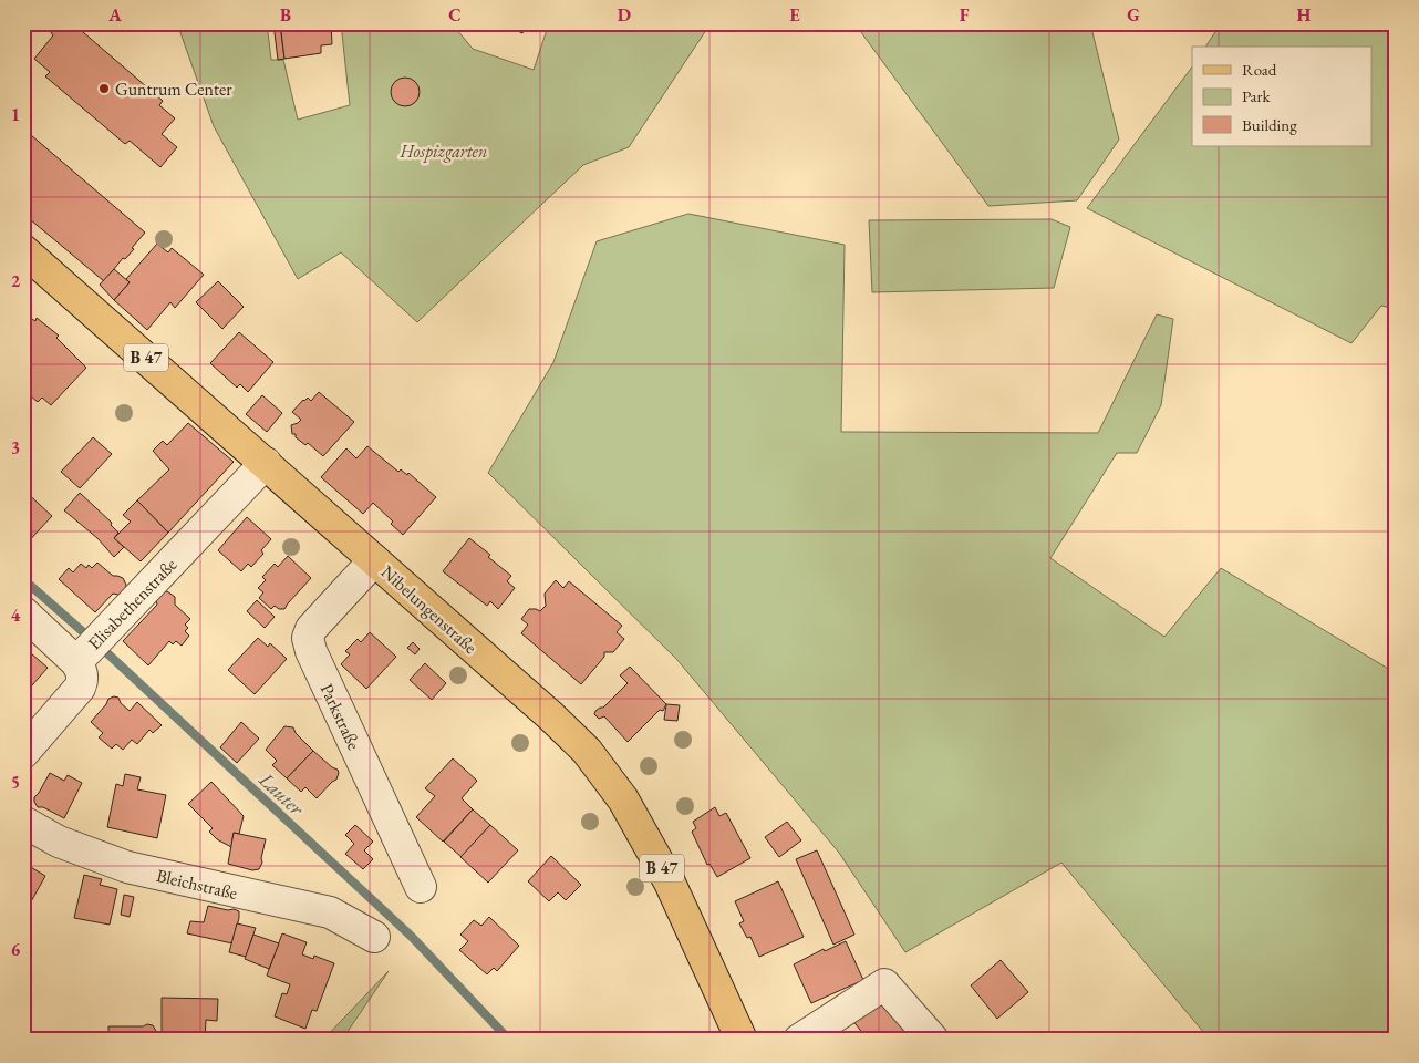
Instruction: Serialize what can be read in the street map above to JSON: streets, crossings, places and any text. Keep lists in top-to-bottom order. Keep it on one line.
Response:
{"streets":{"main road":["B 47","Nibelungenstraße"],"street":["Elisabethenstraße","Parkstraße","Bleichstraße"]},"crossings":[["Elisabethenstraße","Nibelungenstraße"],["Nibelungenstraße","Parkstraße"]],"water":["Lauter"],"parks":["Hospizgarten"],"places":["Guntrum Center"],"legend":["Road","Park","Building"],"grid":{"columns":["A","B","C","D","E","F","G","H"],"rows":["1","2","3","4","5","6"]}}
